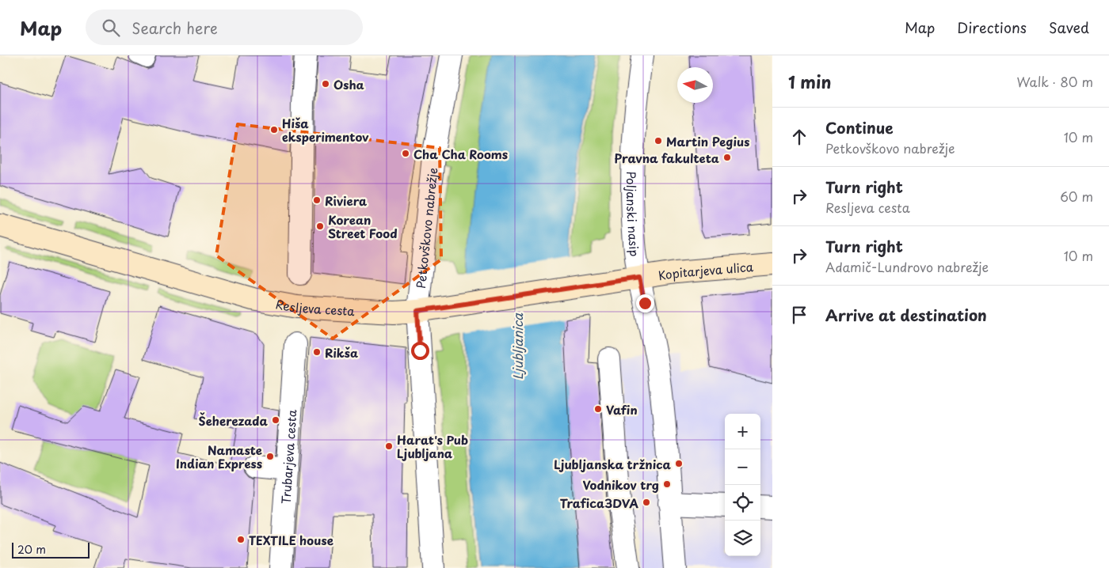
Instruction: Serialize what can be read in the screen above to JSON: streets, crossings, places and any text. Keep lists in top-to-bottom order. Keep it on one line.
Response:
{"streets":{"main road":["Kopitarjeva ulica","Resljeva cesta"],"street":["Poljanski nasip","Petkovškovo nabrežje","Trubarjeva cesta"]},"crossings":[["Poljanski nasip","Kopitarjeva ulica"],["Poljanski nasip","Resljeva cesta"],["Petkovškovo nabrežje","Resljeva cesta"],["Kopitarjeva ulica","Resljeva cesta"]],"water":["Ljubljanica"],"places":["Osha","Hiša eksperimentov","Martin Pegius","Cha Cha Rooms","Pravna fakulteta","Riviera","Korean Street Food","Rikša","Vafin","Šeherezada","Harat's Pub Ljubljana","Namaste Indian Express","Ljubljanska tržnica","Vodnikov trg","Trafica3DVA","TEXTILE house"],"scale_bar":"20 m","north":"left","page":{"header":"Map","search":"Search here","nav":["Map","Directions","Saved"],"heading":["1 min","Walk · 80 m"],"list":[["Continue","Petkovškovo nabrežje","10 m"],["Turn right","Resljeva cesta","60 m"],["Turn right","Adamič-Lundrovo nabrežje","10 m"],"Arrive at destination"],"map_buttons":["+","−"],"scale":"20 m"}}
